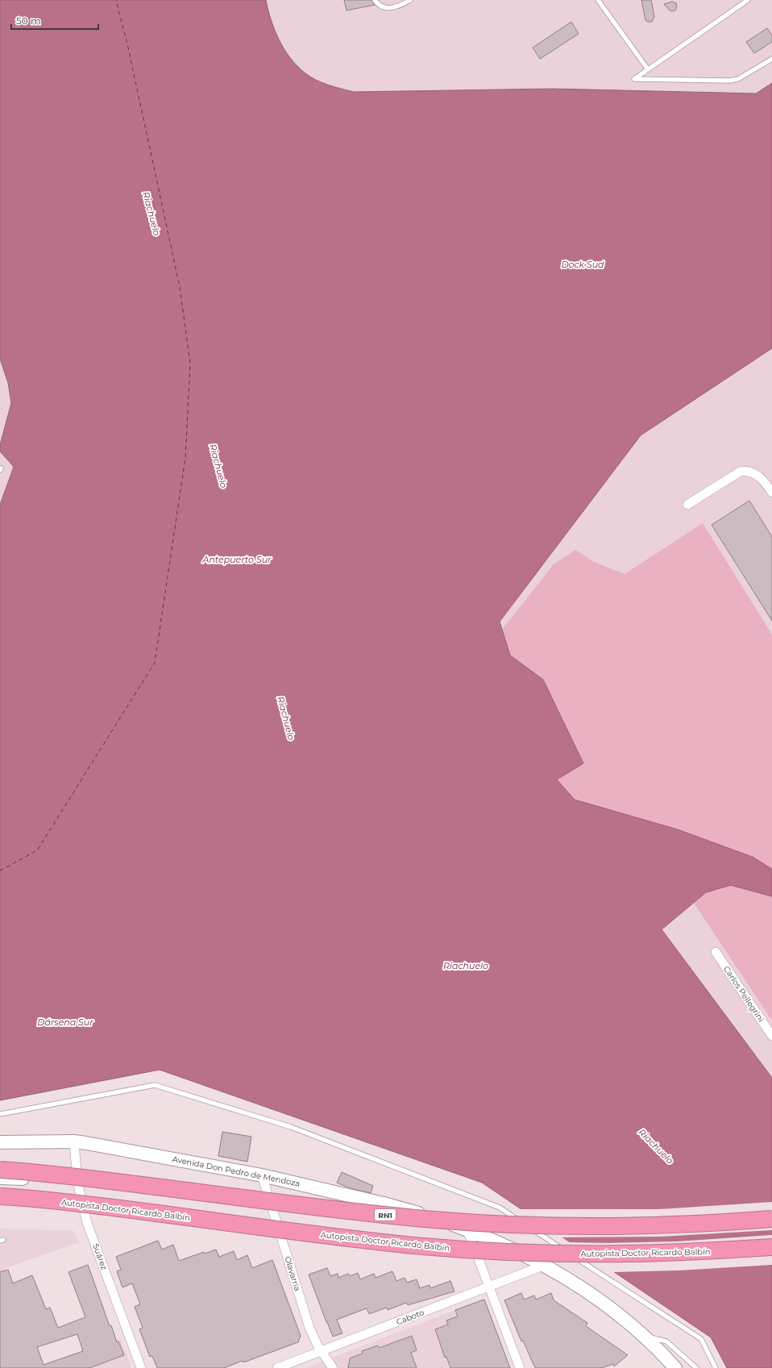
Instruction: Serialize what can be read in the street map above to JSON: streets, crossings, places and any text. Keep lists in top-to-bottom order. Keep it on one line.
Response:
{"streets":{"highway":["Autopista Doctor Ricardo Balbín","RN1"],"main road":["Avenida Don Pedro de Mendoza"],"street":["Carlos Pellegrini","Suárez","Olavarría","Caboto"]},"crossings":[["Avenida Don Pedro de Mendoza","Suárez"],["Avenida Don Pedro de Mendoza","Olavarría"],["Avenida Don Pedro de Mendoza","Caboto"],["Olavarría","Caboto"]],"water":["Riachuelo","Dock Sud","Antepuerto Sur","Dársena Sur"],"scale_bar":"50 m"}
